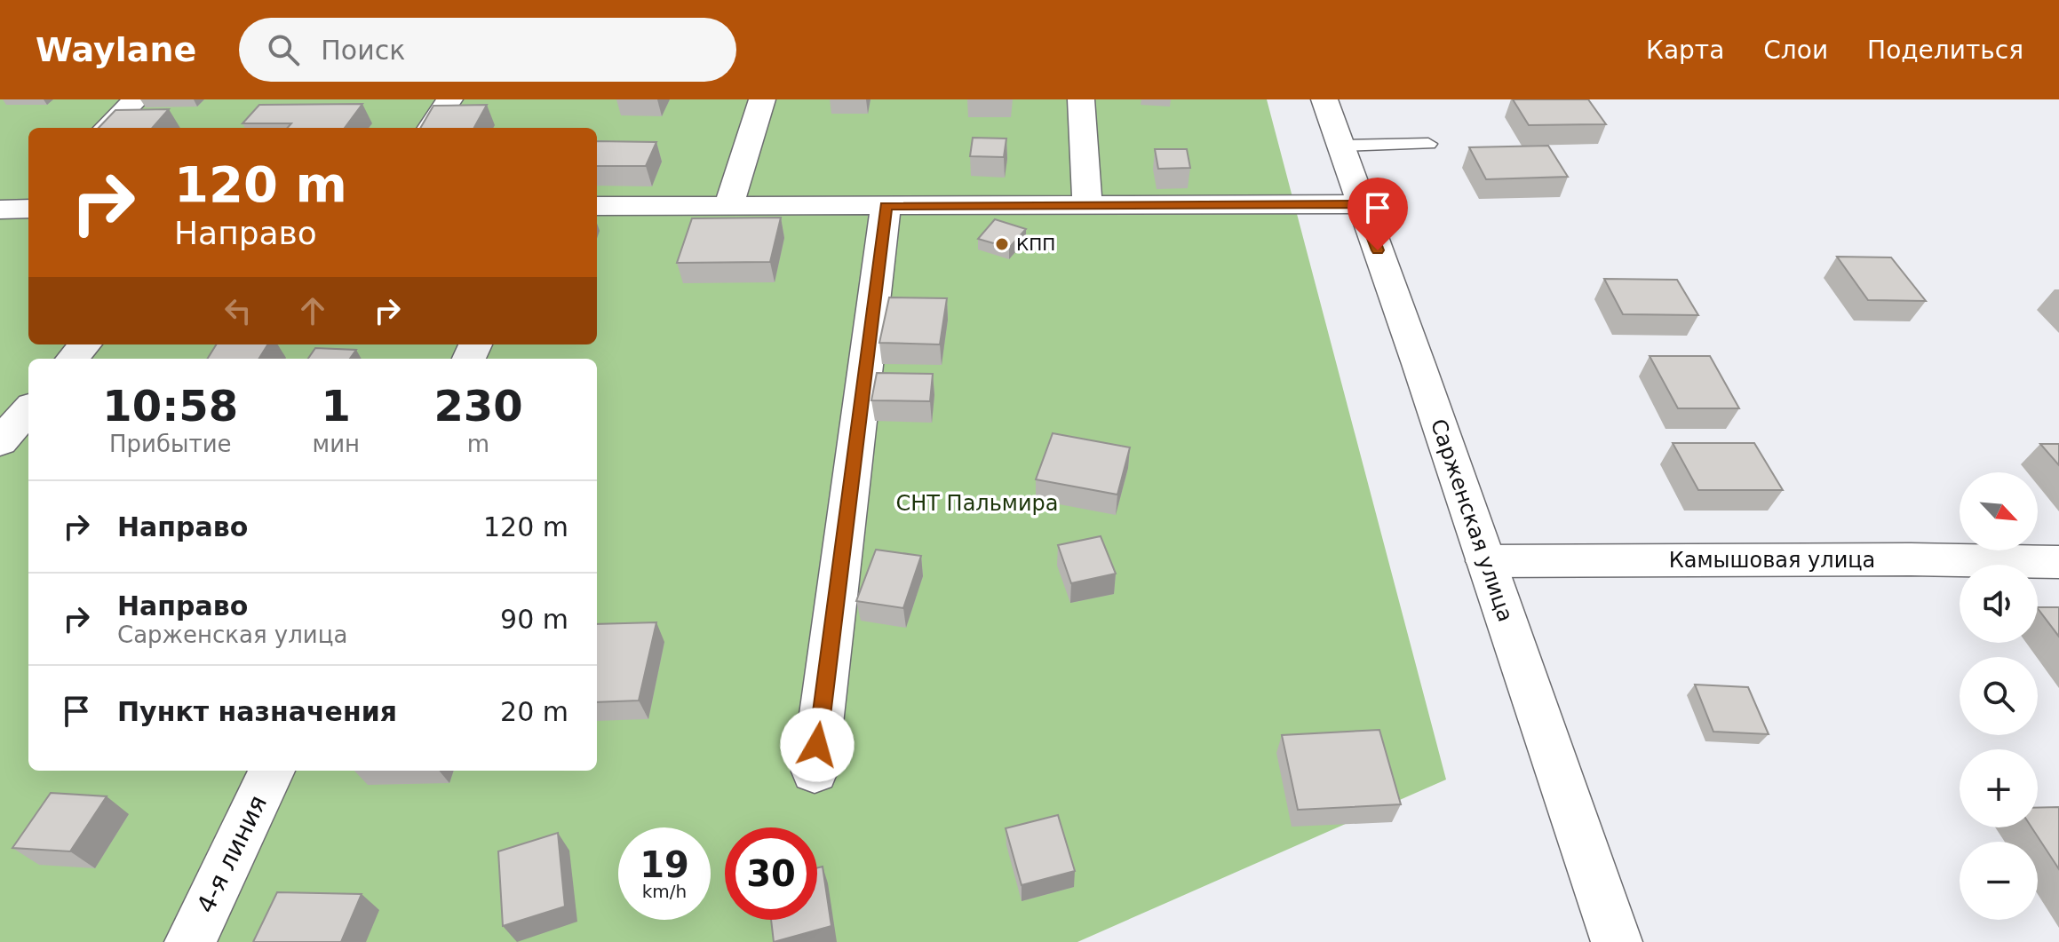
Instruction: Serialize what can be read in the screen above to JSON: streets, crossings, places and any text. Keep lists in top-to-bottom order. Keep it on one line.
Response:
{"streets":{"street":["Сарженская улица","Камышовая улица","4-я линия"]},"crossings":[["Сарженская улица","Камышовая улица"]],"parks":["СНТ Пальмира"],"places":["КПП"],"north":"bottom right","page":{"header":"Waylane","search":"Поиск","nav":["Карта","Слои","Поделиться"],"turn":["120 m","Направо"],"eta":["10:58","Прибытие","1","мин","230","m"],"map_buttons":["+","−"],"list":[{"name":"Направо","value":"120 m"},{"name":"Направо","note":"Сарженская улица","value":"90 m"},{"name":"Пункт назначения","value":"20 m"}],"speed":"19 km/h","limit":"30"}}
